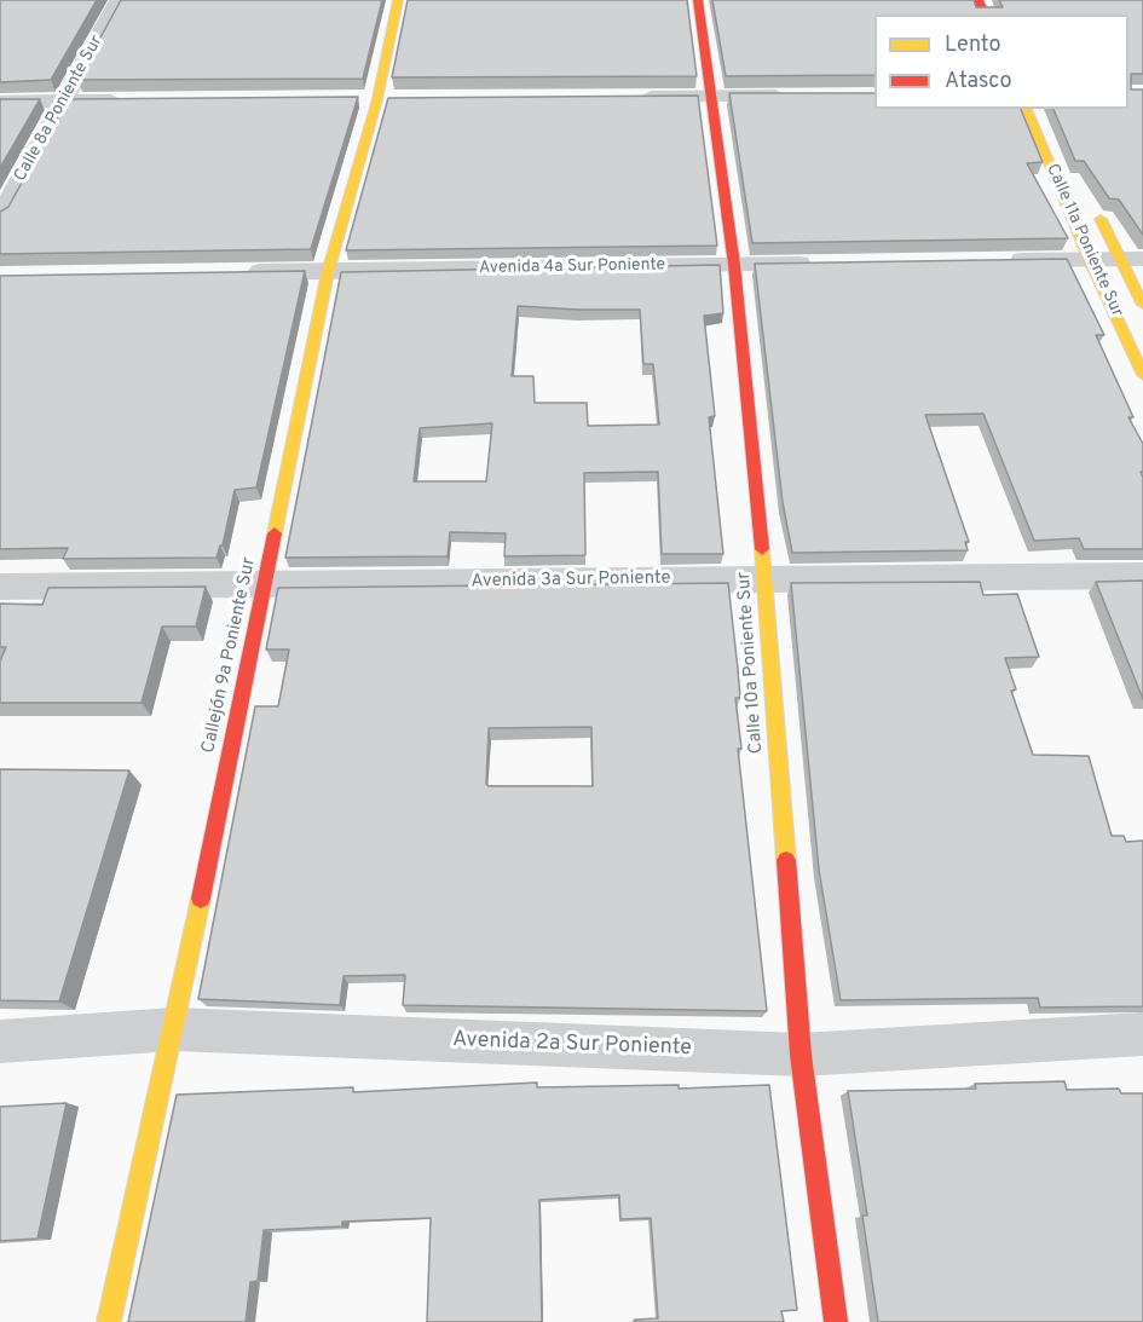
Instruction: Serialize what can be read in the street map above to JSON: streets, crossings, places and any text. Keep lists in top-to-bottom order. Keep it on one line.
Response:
{"streets":{"street":["Calle 8a Poniente Sur","Calle 11a Poniente Sur","Avenida 4a Sur Poniente","Avenida 3a Sur Poniente","Callejón 9a Poniente Sur","Calle 10a Poniente Sur","Avenida 2a Sur Poniente"]},"crossings":[["Avenida 4a Sur Poniente","Callejón 9a Poniente Sur"],["Avenida 4a Sur Poniente","Calle 10a Poniente Sur"],["Avenida 3a Sur Poniente","Callejón 9a Poniente Sur"],["Avenida 3a Sur Poniente","Calle 10a Poniente Sur"],["Callejón 9a Poniente Sur","Avenida 2a Sur Poniente"],["Calle 10a Poniente Sur","Avenida 2a Sur Poniente"]],"legend":["Lento","Atasco"]}
